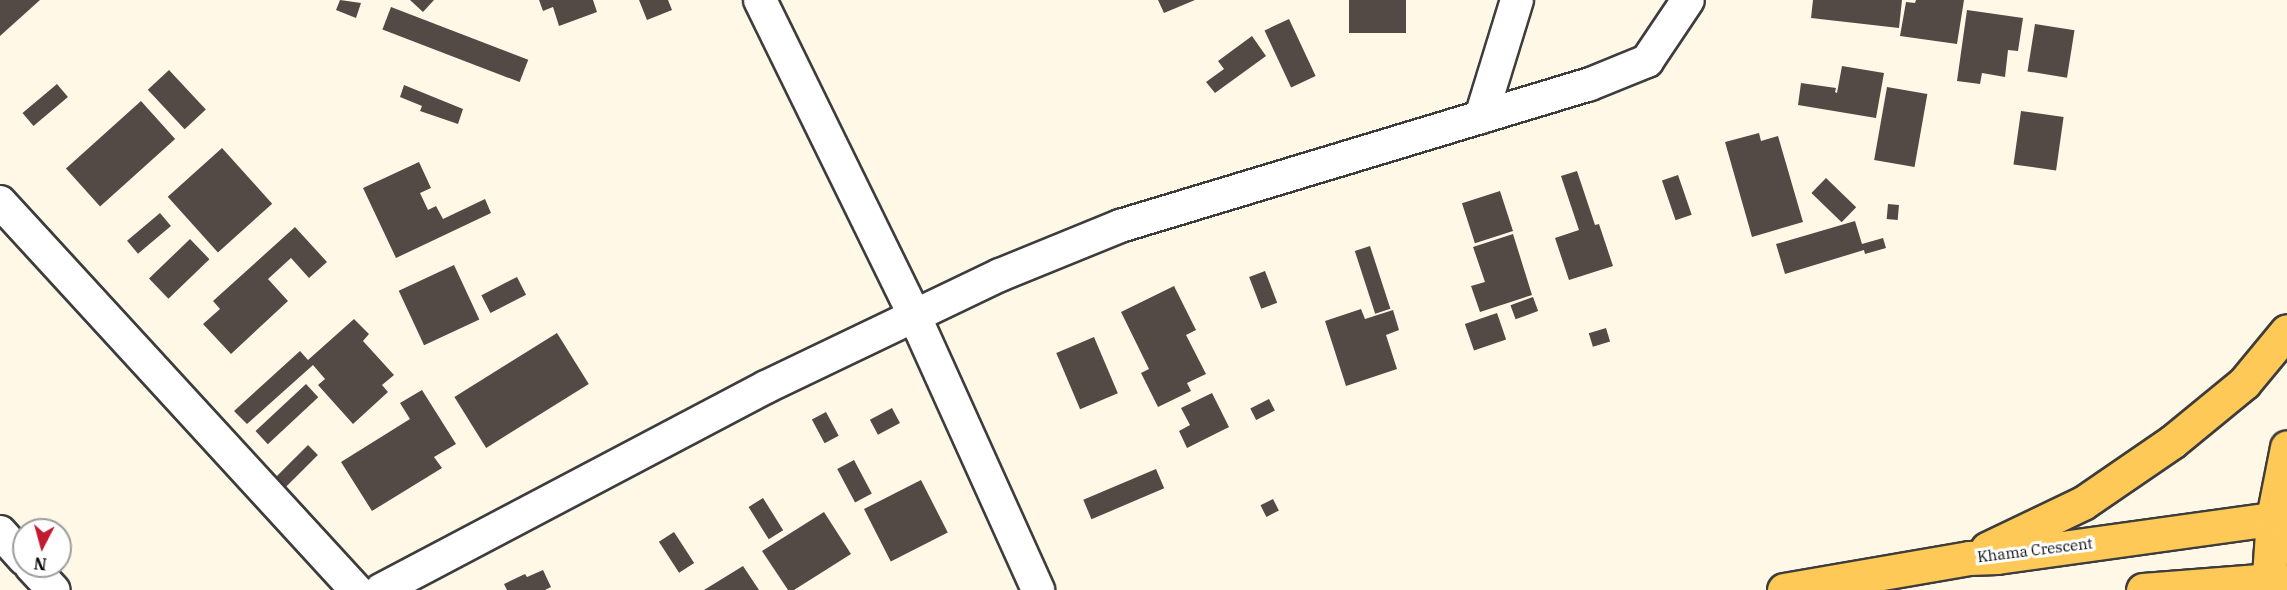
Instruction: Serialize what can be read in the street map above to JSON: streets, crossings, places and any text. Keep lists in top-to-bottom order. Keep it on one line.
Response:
{"streets":{"main road":["Khama Crescent"]},"north":"bottom"}
